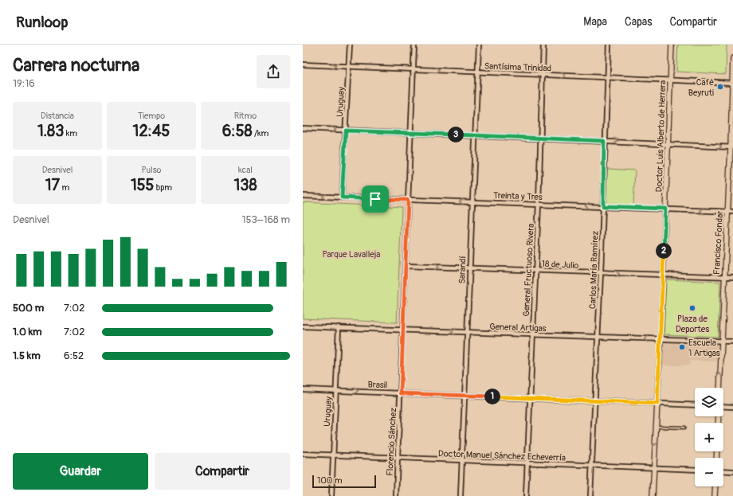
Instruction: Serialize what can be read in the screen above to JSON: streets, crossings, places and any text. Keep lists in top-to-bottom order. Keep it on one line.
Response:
{"streets":{"street":["Santísima Trinidad","Uruguay","Doctor Luis Alberto de Herrera","Treinta y Tres","Francisco Fondar","18 de Julio","Sarandí","General Fructuoso Rivera","Carlos María Ramírez","General Artigas","Brasil","Florencio Sánchez","Doctor Manuel Sánchez Echeverría"]},"crossings":[["Santísima Trinidad","Uruguay"],["Santísima Trinidad","Doctor Luis Alberto de Herrera"],["Santísima Trinidad","Francisco Fondar"],["Santísima Trinidad","Sarandí"],["Santísima Trinidad","General Fructuoso Rivera"],["Santísima Trinidad","Carlos María Ramírez"],["Santísima Trinidad","Florencio Sánchez"],["Uruguay","Treinta y Tres"],["Uruguay","General Artigas"],["Uruguay","Brasil"],["Uruguay","Doctor Manuel Sánchez Echeverría"],["Doctor Luis Alberto de Herrera","Treinta y Tres"],["Doctor Luis Alberto de Herrera","18 de Julio"],["Doctor Luis Alberto de Herrera","General Artigas"],["Doctor Luis Alberto de Herrera","Brasil"],["Doctor Luis Alberto de Herrera","Doctor Manuel Sánchez Echeverría"],["Treinta y Tres","Francisco Fondar"],["Treinta y Tres","Sarandí"],["Treinta y Tres","General Fructuoso Rivera"],["Treinta y Tres","Carlos María Ramírez"],["Treinta y Tres","Florencio Sánchez"],["Francisco Fondar","18 de Julio"],["Francisco Fondar","General Artigas"],["18 de Julio","Sarandí"],["18 de Julio","General Fructuoso Rivera"],["18 de Julio","Carlos María Ramírez"],["18 de Julio","Florencio Sánchez"],["Sarandí","General Artigas"],["Sarandí","Brasil"],["Sarandí","Doctor Manuel Sánchez Echeverría"],["General Fructuoso Rivera","General Artigas"],["General Fructuoso Rivera","Brasil"],["General Fructuoso Rivera","Doctor Manuel Sánchez Echeverría"],["Carlos María Ramírez","General Artigas"],["Carlos María Ramírez","Brasil"],["Carlos María Ramírez","Doctor Manuel Sánchez Echeverría"],["General Artigas","Florencio Sánchez"],["Brasil","Florencio Sánchez"],["Florencio Sánchez","Doctor Manuel Sánchez Echeverría"]],"one_way":["Santísima Trinidad","Treinta y Tres","18 de Julio"],"parks":["Parque Lavalleja"],"places":["Café Beyruti","Plaza de Deportes","Escuela 1 Artigas"],"scale_bar":"100 m","page":{"header":"Runloop","nav":["Mapa","Capas","Compartir"],"heading":["Carrera nocturna","19:16"],"stats":[["Distancia","1.83 km"],["Tiempo","12:45"],["Ritmo","6:58 /km"],["Desnivel","17 m"],["Pulso","155 bpm"],["kcal","138"]],"pins":["3","2","1"],"chart":["Desnivel","153–168 m"],"list":[{"name":"500 m","note":"7:02"},{"name":"1.0 km","note":"7:02"},{"name":"1.5 km","note":"6:52"}],"map_buttons":["+","−"],"buttons":["Guardar","Compartir"],"scale":"100 m"}}
